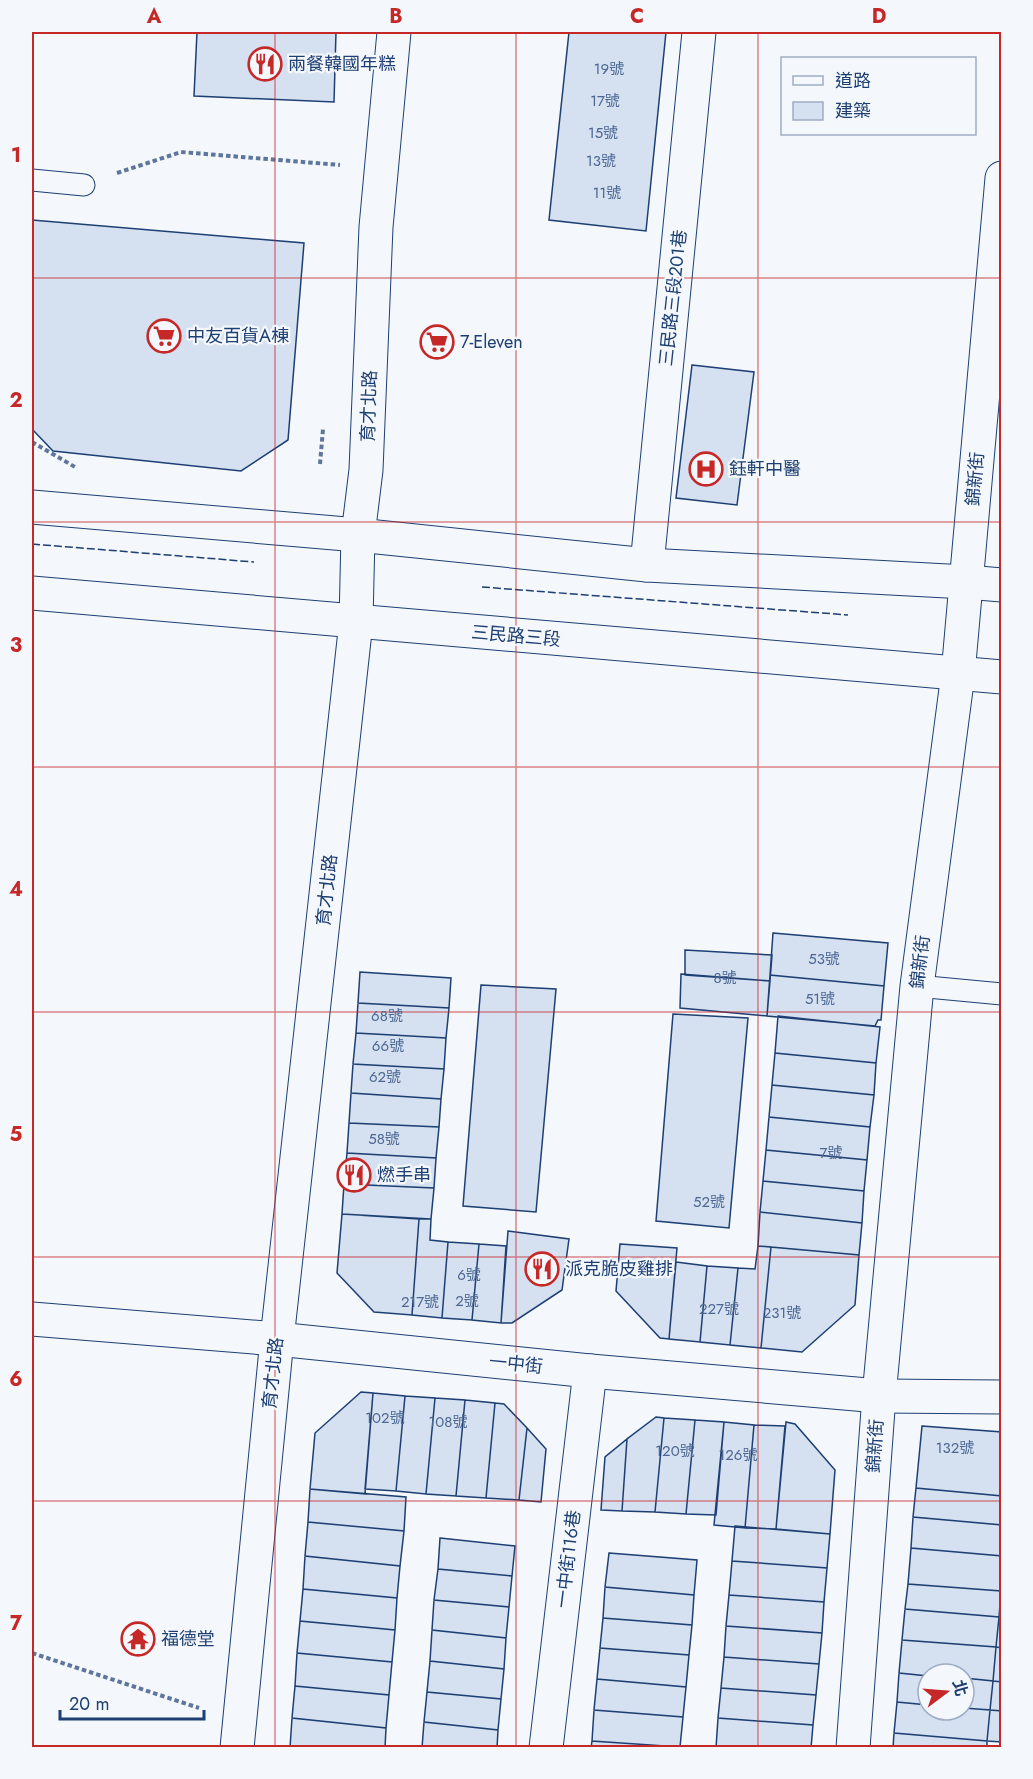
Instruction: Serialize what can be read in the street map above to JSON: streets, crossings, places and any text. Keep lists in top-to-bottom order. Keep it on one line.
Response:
{"streets":{"street":["三民路三段201巷","育才北路","錦新街","三民路三段","一中街","一中街116巷"]},"crossings":[["育才北路","三民路三段"],["育才北路","一中街"],["錦新街","三民路三段"],["錦新街","一中街"],["一中街","一中街116巷"]],"places":{"restaurant":["兩餐韓國年糕","燃手串","派克脆皮雞排"],"supermarket":["中友百貨A棟","7-Eleven"],"hospital":["鈺軒中醫"],"temple":["福德堂"]},"house_numbers":["19號","17號","15號","13號","11號","53號","8號","51號","68號","66號","62號","58號","7號","52號","6號","2號","217號","227號","231號","102號","108號","132號","120號","126號"],"legend":["道路","建築"],"scale_bar":"20 m","north":"right","grid":{"columns":["A","B","C","D"],"rows":["1","2","3","4","5","6","7"]}}
